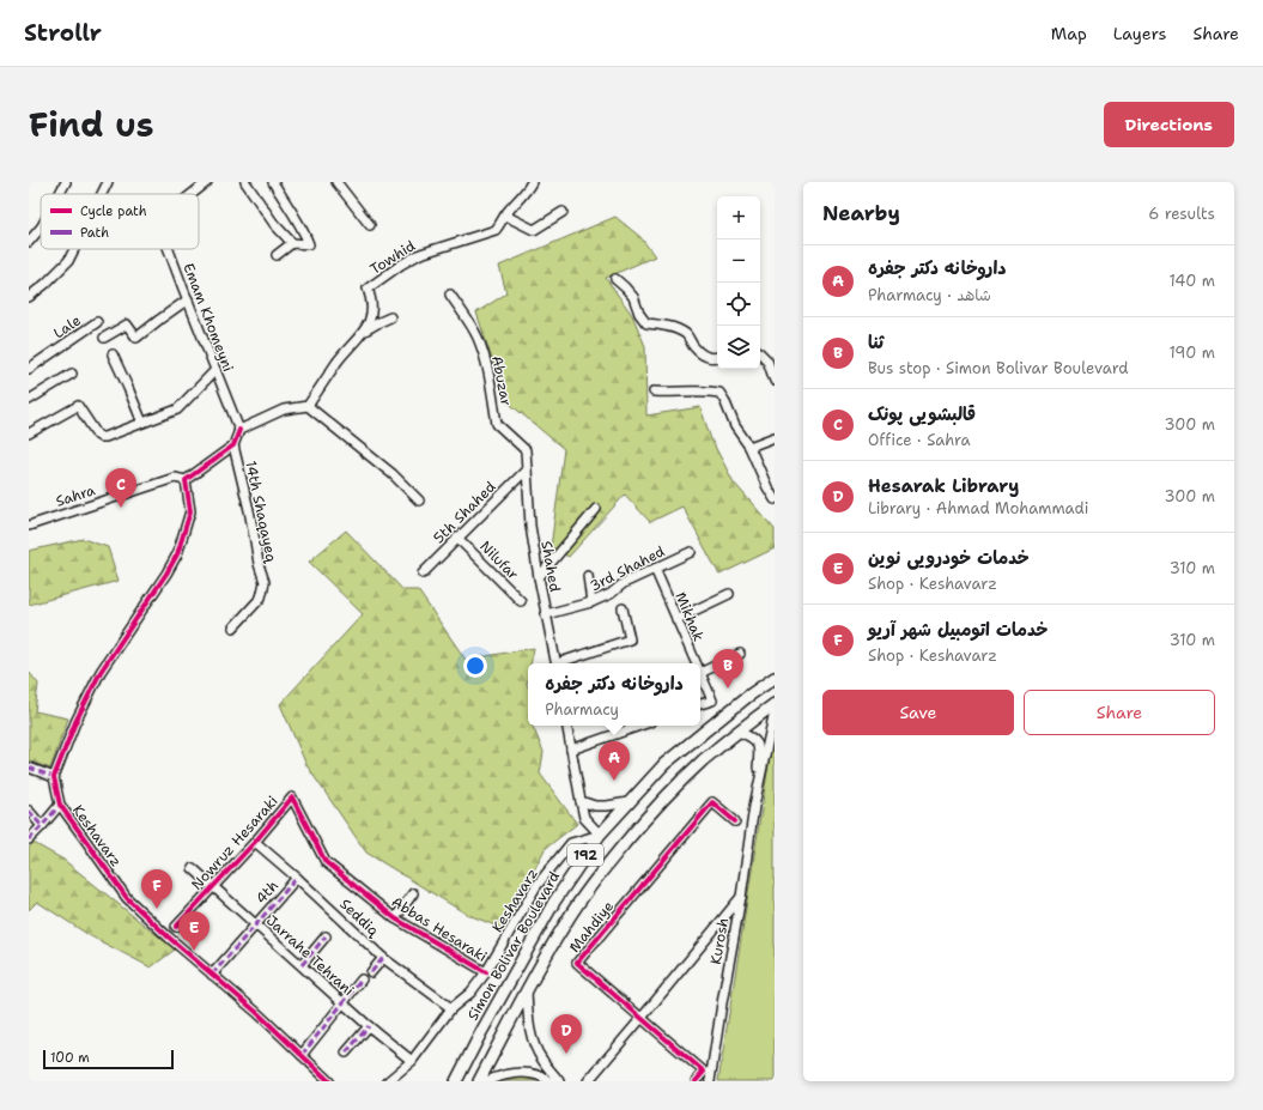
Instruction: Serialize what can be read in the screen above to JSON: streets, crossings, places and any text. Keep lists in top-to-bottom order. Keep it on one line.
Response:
{"streets":{"main road":["192","Simon Bolivar Boulevard"],"street":["Towhid","Emam Khomeyni","Lale","Abuzar","Sahra","14th Shaqayeq","5th Shahed","Nilufar","Shahed","3rd Shahed","Mikhak","Keshavarz","Nowruz Hesaraki","4th","Seddiq","Mahdiye","Abbas Hesaraki","Kurosh","Jarrahe Tehrani"]},"crossings":[["Abuzar","5th Shahed"],["Abuzar","Shahed"],["5th Shahed","Nilufar"],["5th Shahed","Shahed"],["Shahed","3rd Shahed"],["3rd Shahed","Mikhak"],["Keshavarz","4th"],["Keshavarz","Seddiq"],["Keshavarz","Abbas Hesaraki"],["Keshavarz","Simon Bolivar Boulevard"],["Keshavarz","Jarrahe Tehrani"],["Nowruz Hesaraki","Seddiq"],["Nowruz Hesaraki","Abbas Hesaraki"],["Nowruz Hesaraki","Jarrahe Tehrani"],["4th","Seddiq"],["4th","Jarrahe Tehrani"]],"legend":["Cycle path","Path"],"scale_bar":"100 m","page":{"header":"Strollr","nav":["Map","Layers","Share"],"title":"Find us","buttons":["Directions",["Save","Share"]],"heading":["Nearby","6 results"],"map_buttons":["+","−"],"list":[{"mark":"A","name":"داروخانه دکتر جفره","note":"Pharmacy · شاهد","value":"140 m"},{"mark":"B","name":"ثنا","note":"Bus stop · Simon Bolivar Boulevard","value":"190 m"},{"mark":"C","name":"قالبشویی پونک","note":"Office · Sahra","value":"300 m"},{"mark":"D","name":"Hesarak Library","note":"Library · Ahmad Mohammadi","value":"300 m"},{"mark":"E","name":"خدمات خودرویی نوین","note":"Shop · Keshavarz","value":"310 m"},{"mark":"F","name":"خدمات اتومبیل شهر آریو","note":"Shop · Keshavarz","value":"310 m"}],"pins":["C","B","A","F","E","D"],"popup":["داروخانه دکتر جفره","Pharmacy"],"scale":"100 m"}}
